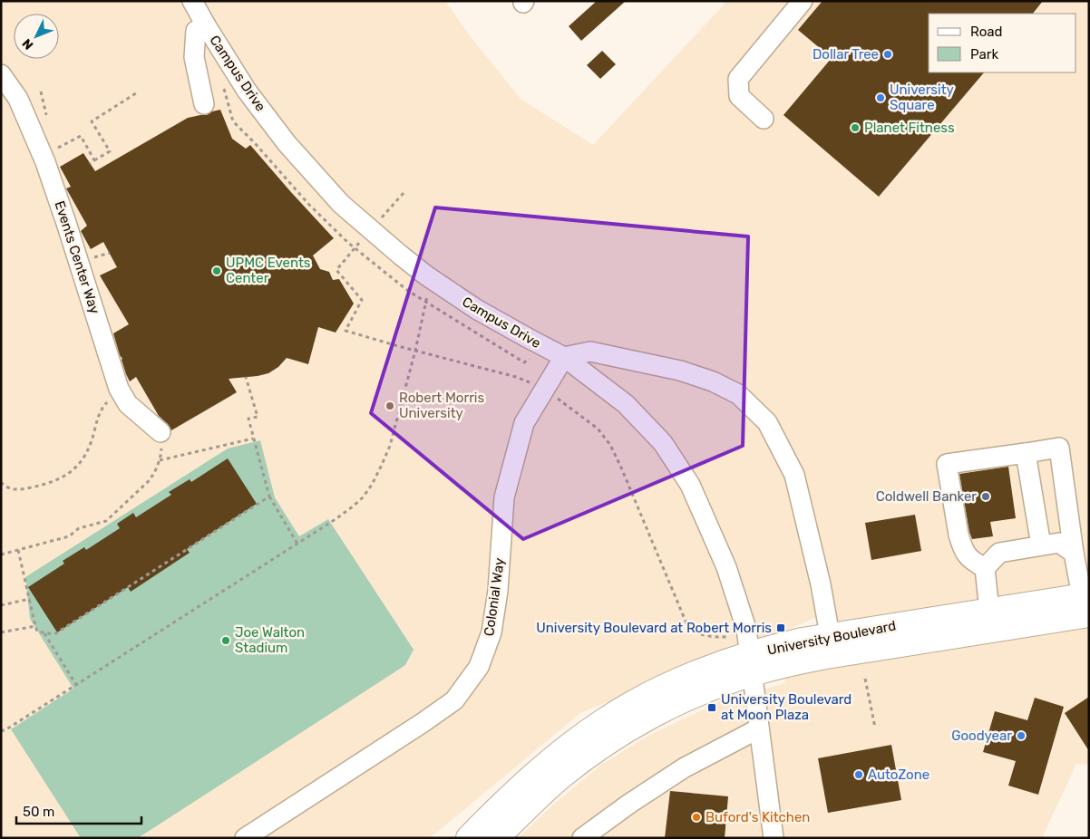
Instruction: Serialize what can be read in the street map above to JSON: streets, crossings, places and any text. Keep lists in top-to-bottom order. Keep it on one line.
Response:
{"streets":{"main road":["University Boulevard"],"street":["Campus Drive","Events Center Way","Colonial Way"]},"crossings":[["Campus Drive","Colonial Way"],["Campus Drive","University Boulevard"]],"places":{"other":["Dollar Tree","University Square","Planet Fitness","UPMC Events Center","Robert Morris University","Coldwell Banker","Joe Walton Stadium","Goodyear","AutoZone","Buford's Kitchen"],"transit":["University Boulevard at Robert Morris","University Boulevard at Moon Plaza"]},"legend":["Road","Park"],"scale_bar":"50 m","north":"bottom left"}
